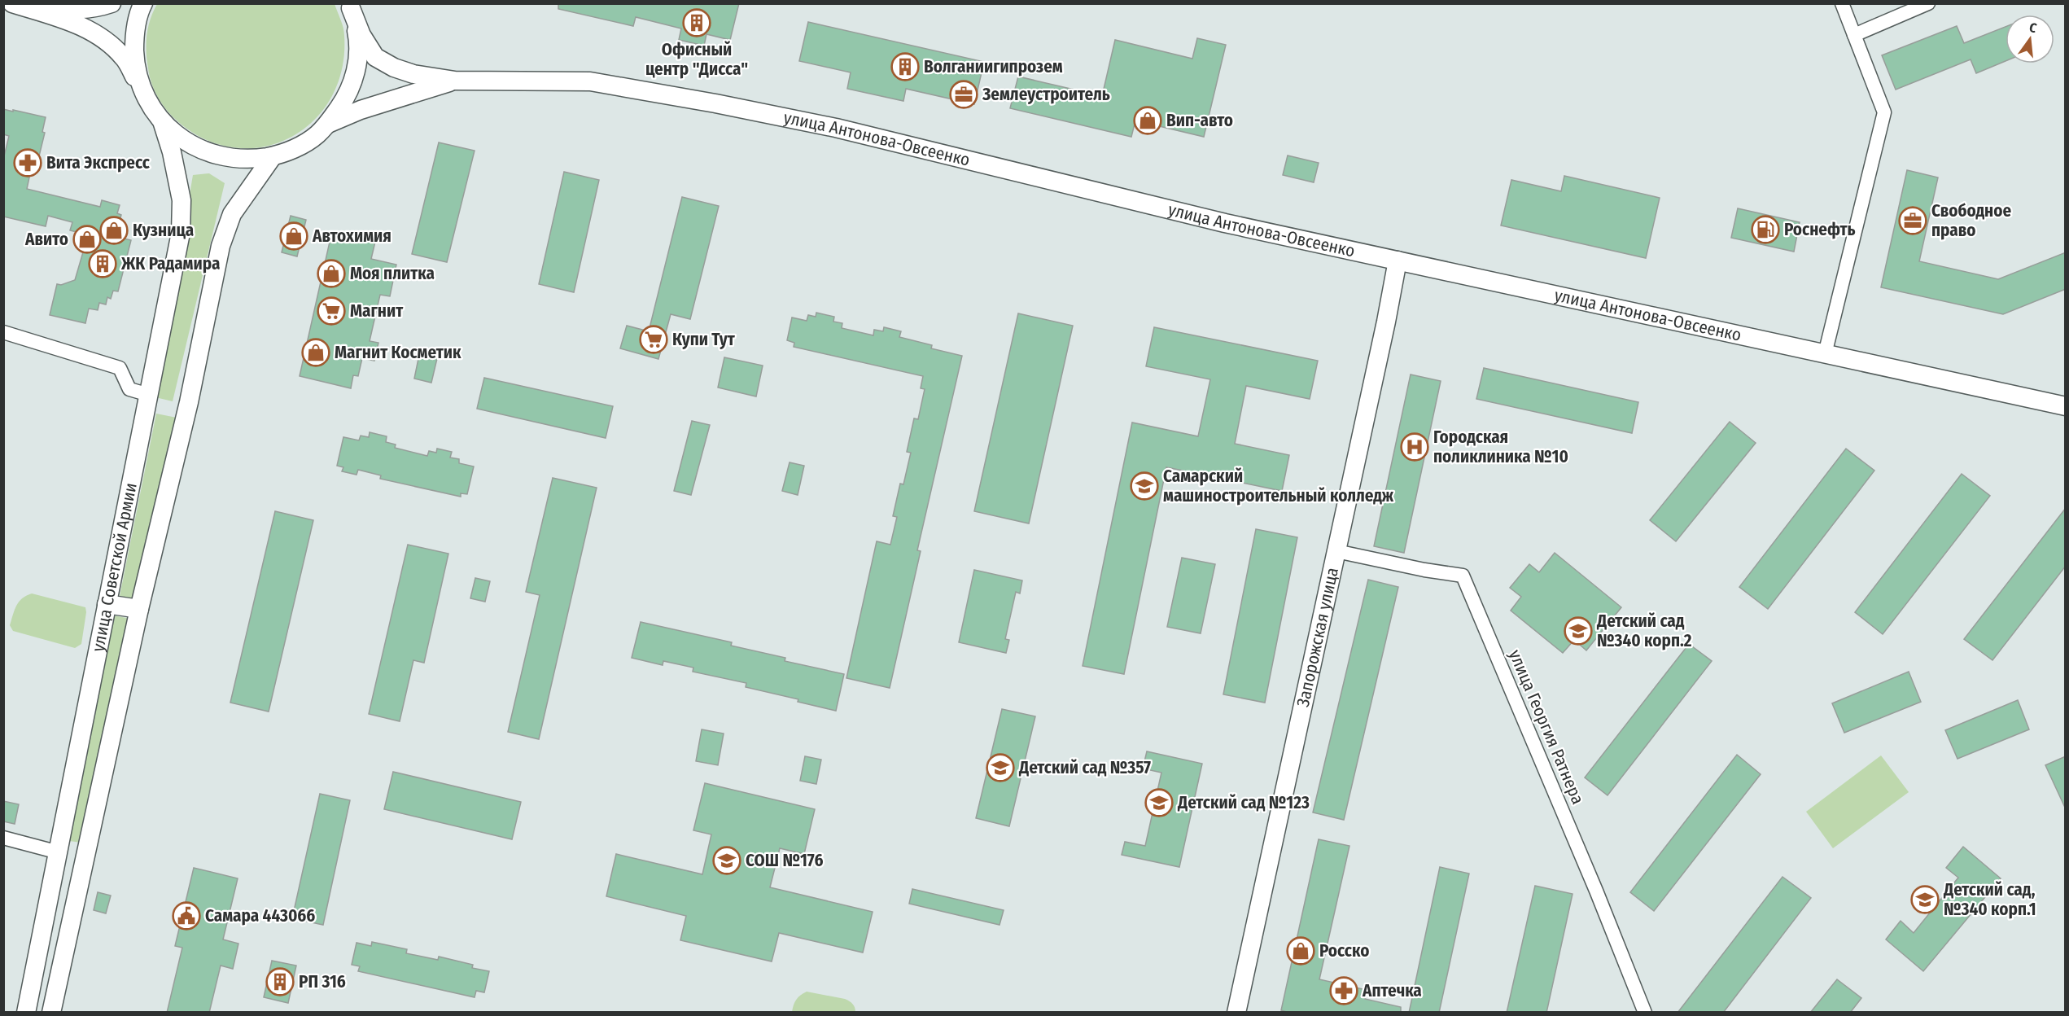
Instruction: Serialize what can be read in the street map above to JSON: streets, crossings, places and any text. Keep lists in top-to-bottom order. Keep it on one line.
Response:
{"streets":{"main road":["улица Антонова-Овсеенко","улица Советской Армии","Запорожская улица"],"street":["улица Георгия Ратнера"]},"crossings":[["улица Антонова-Овсеенко","Запорожская улица"],["Запорожская улица","улица Георгия Ратнера"]],"places":{"building":["Офисный центр \"Дисса\"","Волганиигипрозем","ЖК Радамира","РП 316"],"office":["Землеустроитель","Свободное право"],"shop":["Вип-авто","Кузница","Автохимия","Авито","Моя плитка","Магнит Косметик","Росско"],"pharmacy":["Вита Экспресс","Аптечка"],"fuel station":["Роснефть"],"supermarket":["Магнит","Купи Тут"],"hospital":["Городская поликлиника №10"],"school or university":["Самарский машиностроительный колледж","Детский сад №340 корп.2","Детский сад №357","Детский сад №123","СОШ №176","Детский сад, №340 корп.1"],"public building":["Самара 443066"]},"north":"top"}
